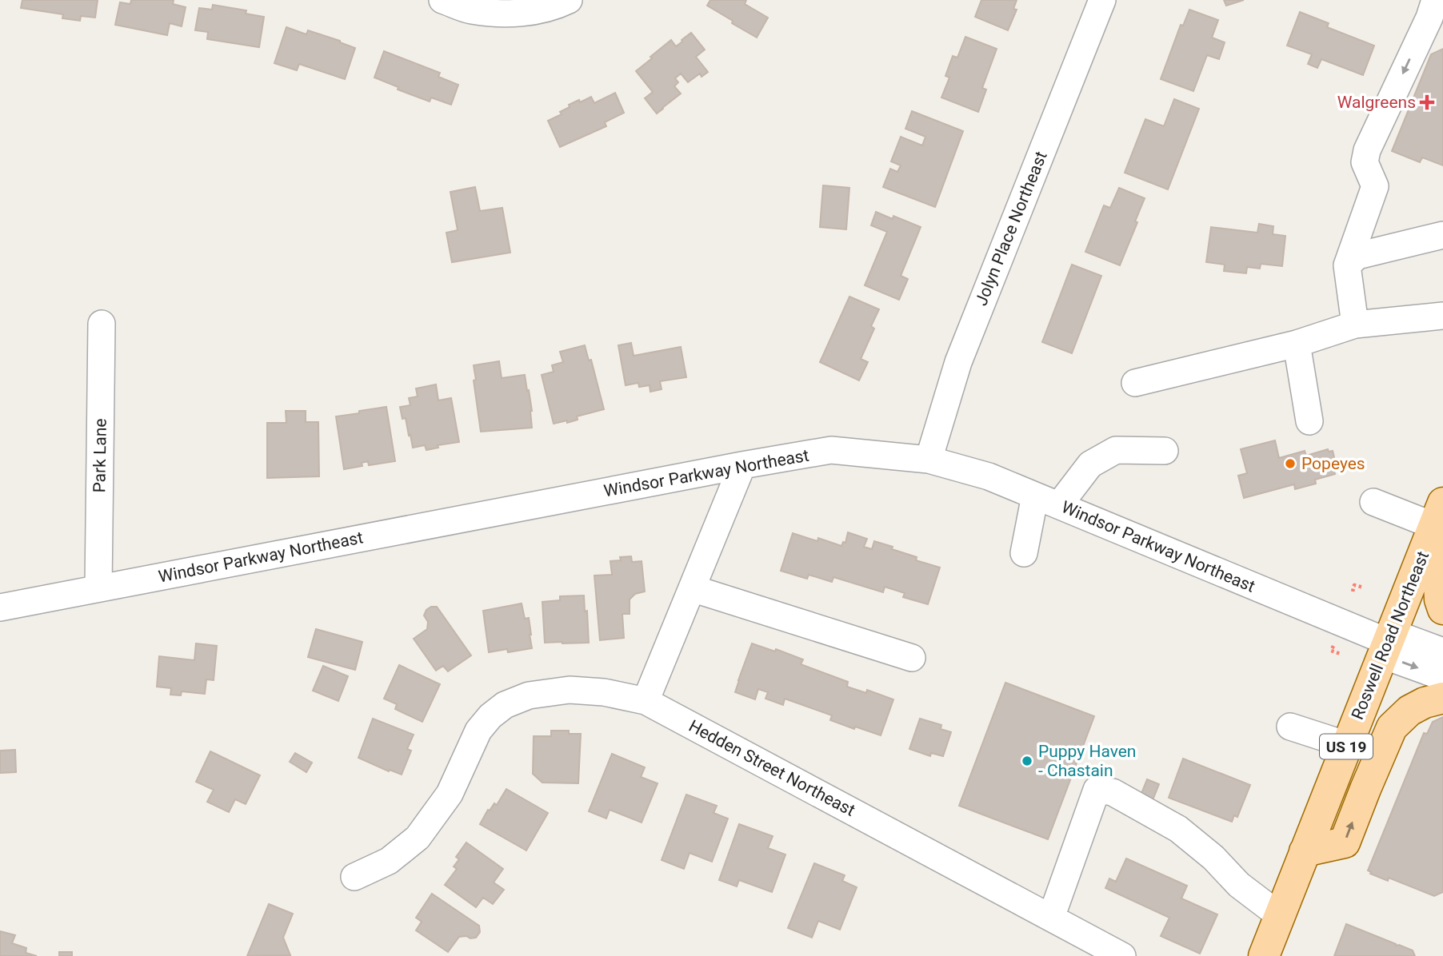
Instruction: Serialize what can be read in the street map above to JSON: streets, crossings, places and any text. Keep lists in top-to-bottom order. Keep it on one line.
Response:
{"streets":{"main road":["Roswell Road Northeast","US 19"],"street":["Jolyn Place Northeast","Park Lane","Windsor Parkway Northeast","Hedden Street Northeast"]},"crossings":[["Jolyn Place Northeast","Windsor Parkway Northeast"],["Park Lane","Windsor Parkway Northeast"],["Windsor Parkway Northeast","Roswell Road Northeast"]],"places":{"health":["Walgreens"],"other":["Popeyes","Puppy Haven - Chastain"]}}
